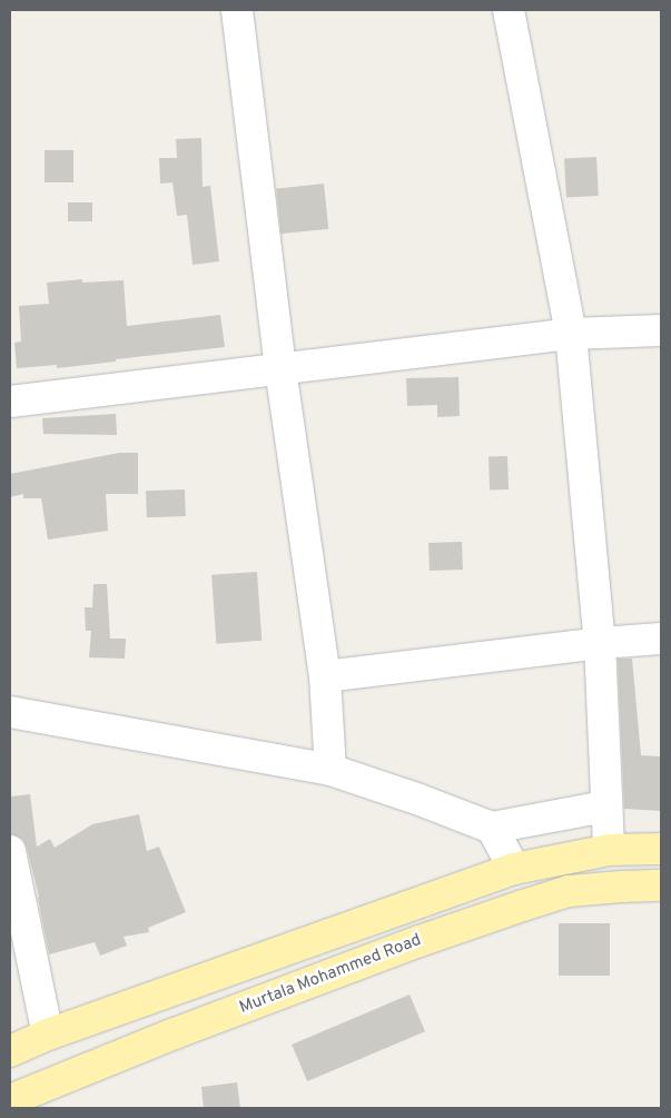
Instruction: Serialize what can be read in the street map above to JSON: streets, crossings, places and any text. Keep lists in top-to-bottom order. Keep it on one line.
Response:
{"streets":{"main road":["Murtala Mohammed Road"]}}
